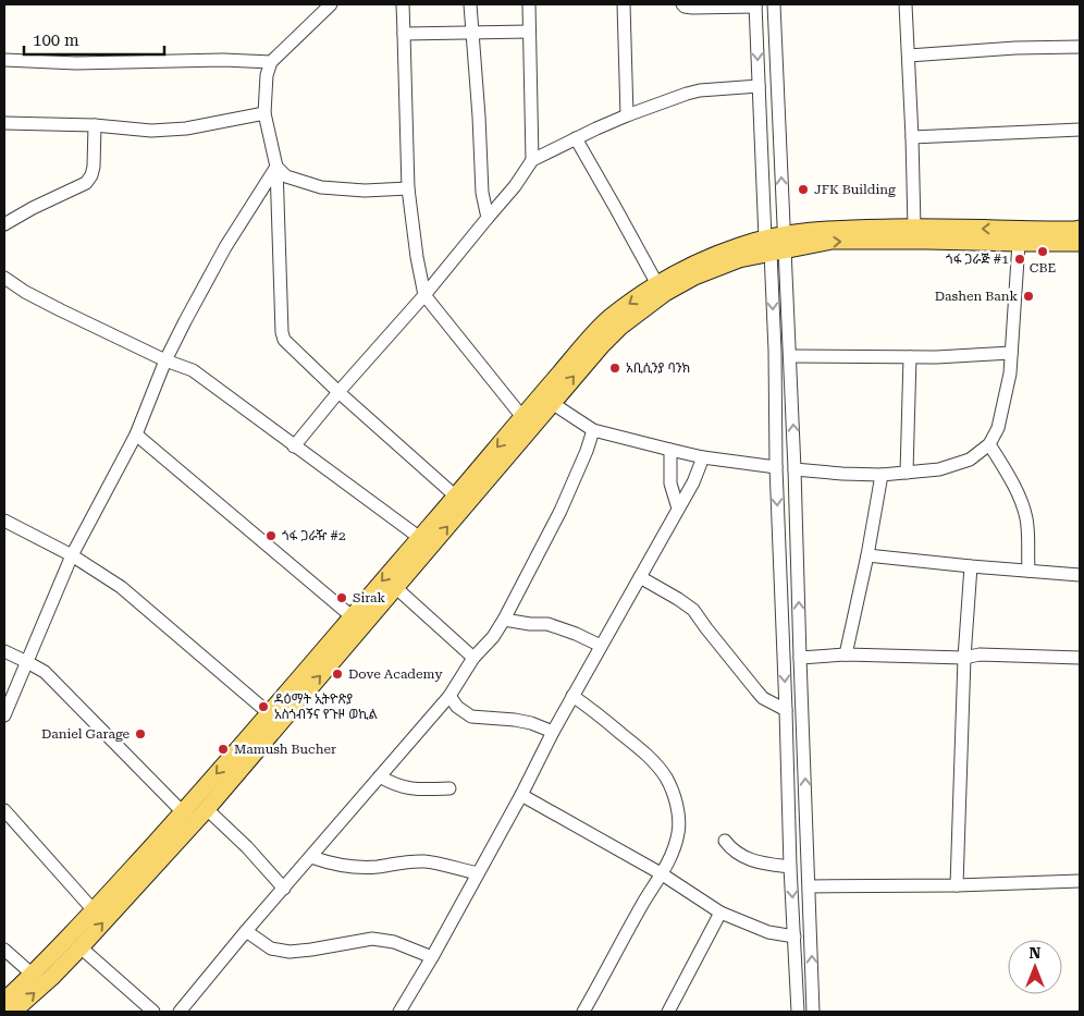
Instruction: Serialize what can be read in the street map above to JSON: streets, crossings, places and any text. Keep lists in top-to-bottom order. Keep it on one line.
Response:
{"places":["JFK Building","CBE","ጎፋ ጋራጅ #1","Dashen Bank","አቢሲንያ ባንክ","ጎፋ ጋራዥ #2","Sirak","Dove Academy","ዳዕማት ኢትዮጽያ አስጎብኝና የጉዞ ወኪል","Daniel Garage","Mamush Bucher"],"scale_bar":"100 m","north":"top"}
